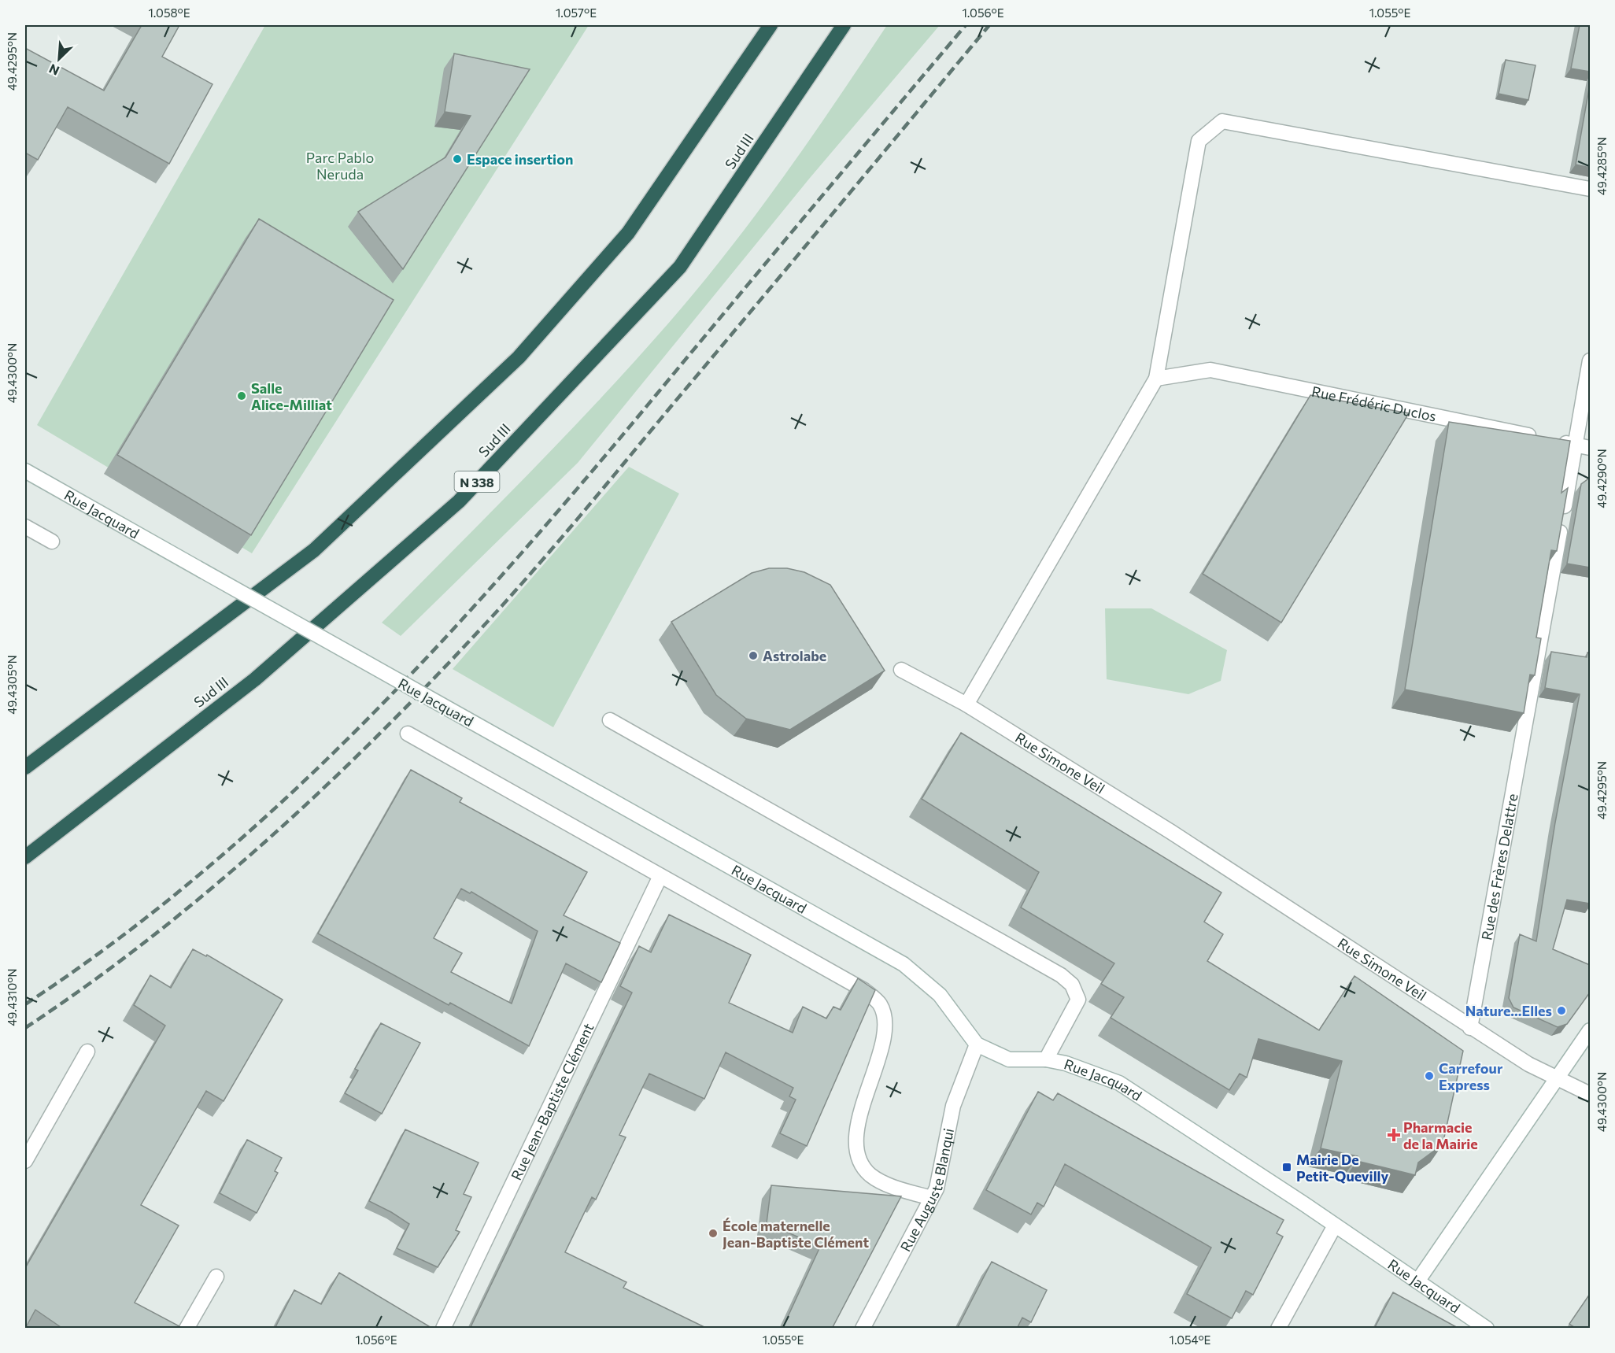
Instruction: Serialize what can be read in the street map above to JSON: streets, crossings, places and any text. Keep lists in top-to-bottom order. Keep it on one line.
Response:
{"streets":{"highway":["Sud III","N 338"],"street":["Rue Frédéric Duclos","Rue Jacquard","Rue Simone Veil","Rue des Frères Delattre","Rue Jean-Baptiste Clément","Rue Auguste Blanqui"]},"crossings":[["Rue Frédéric Duclos","Rue des Frères Delattre"],["Rue Jacquard","Rue Auguste Blanqui"],["Rue Simone Veil","Rue des Frères Delattre"]],"parks":["Parc Pablo Neruda"],"places":{"other":["Espace insertion","Salle Alice-Milliat","Astrolabe","Nature...Elles","Carrefour Express","École maternelle Jean-Baptiste Clément"],"health":["Pharmacie de la Mairie"],"transit":["Mairie De Petit-Quevilly"]},"north":"bottom left","coordinates":["1.058°E","1.057°E","1.056°E","1.055°E","49.4295°N","49.4285°N","49.4300°N","49.4290°N","49.4305°N","49.4310°N","1.054°E"]}
